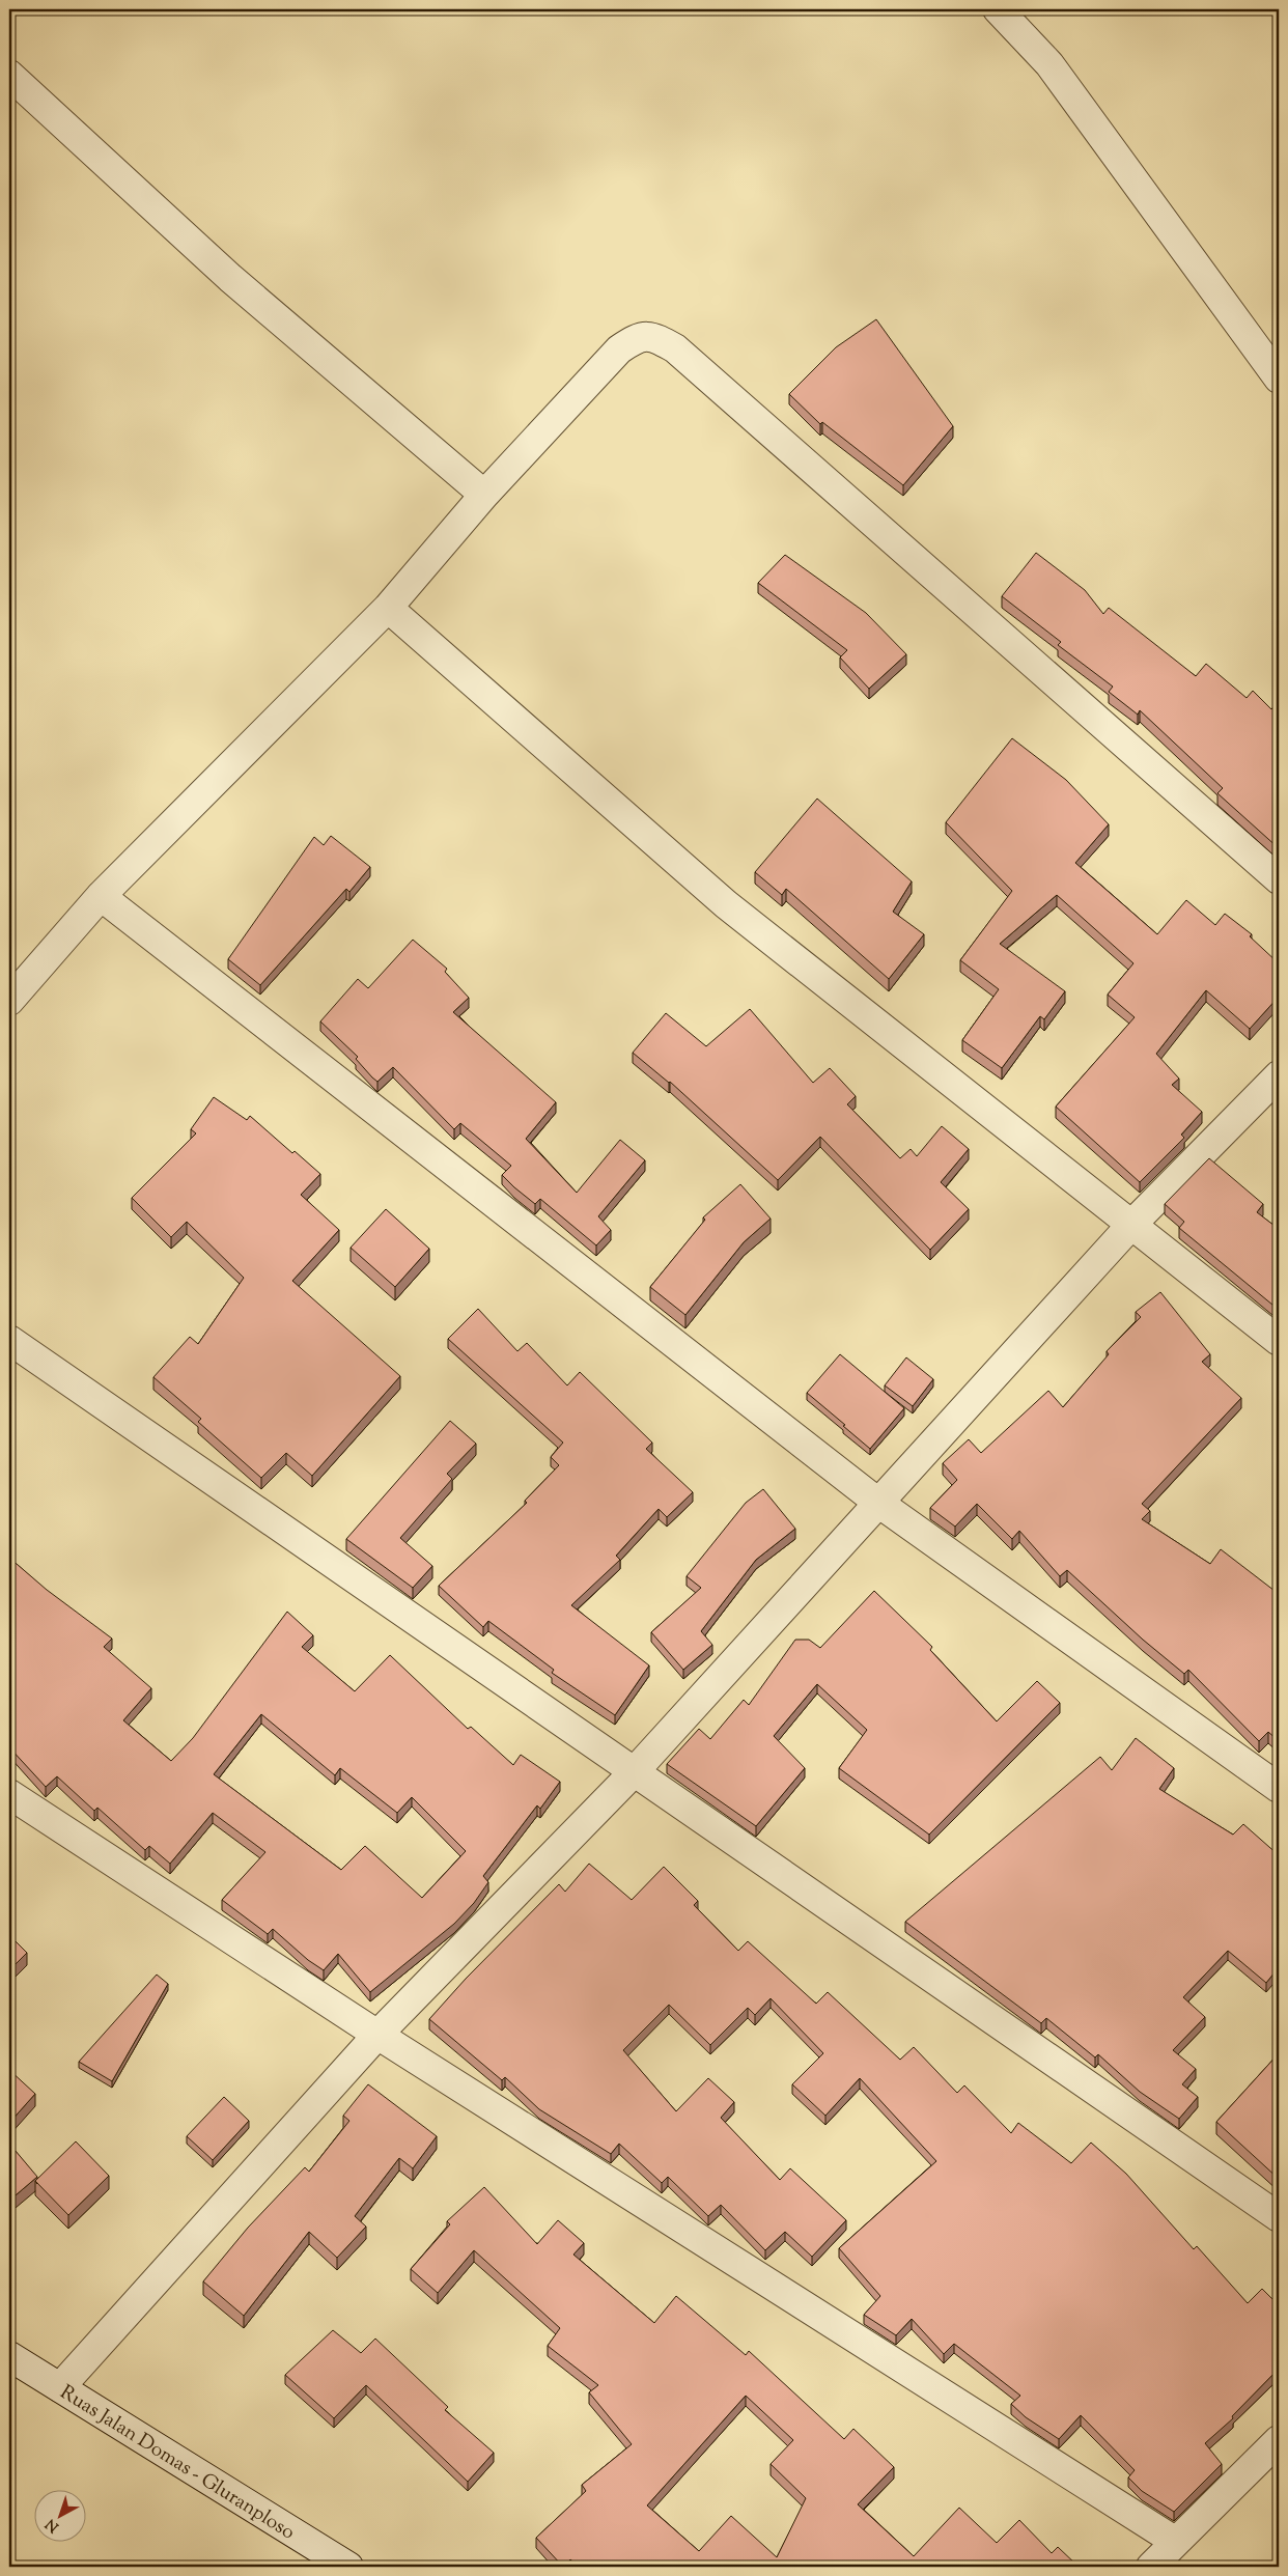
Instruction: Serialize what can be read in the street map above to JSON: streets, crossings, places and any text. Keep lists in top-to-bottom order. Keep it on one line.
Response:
{"streets":{"street":["Ruas Jalan Domas - Gluranploso"]},"north":"bottom left"}
